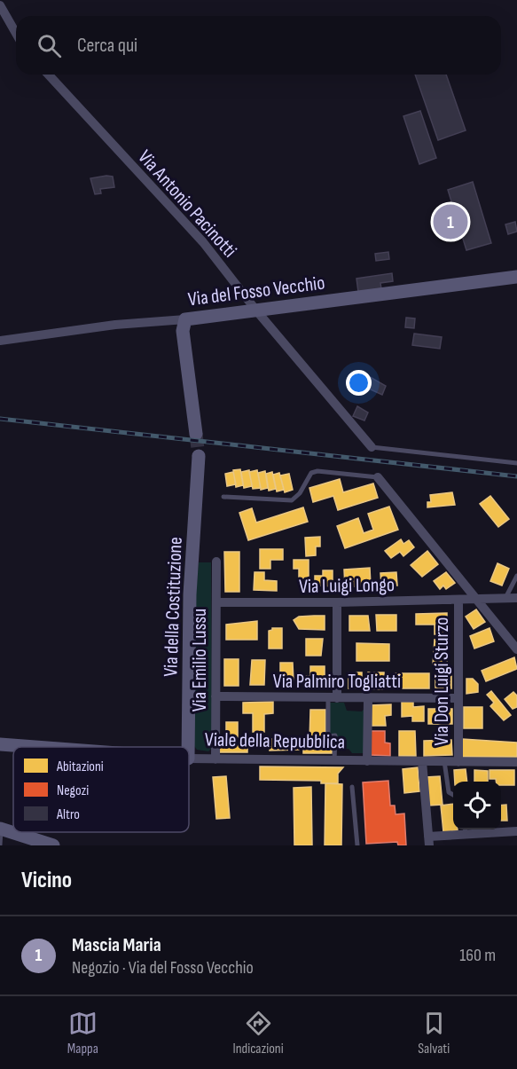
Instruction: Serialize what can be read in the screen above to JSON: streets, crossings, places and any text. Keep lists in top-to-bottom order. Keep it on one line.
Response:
{"streets":{"street":["Via Antonio Pacinotti","Via del Fosso Vecchio","Via Luigi Longo","Via della Costituzione","Via Emilio Lussu","Via Palmiro Togliatti","Via Don Luigi Sturzo","Viale della Repubblica"]},"crossings":[["Via Antonio Pacinotti","Via del Fosso Vecchio"],["Via Luigi Longo","Via Emilio Lussu"],["Via Luigi Longo","Via Don Luigi Sturzo"],["Via Emilio Lussu","Via Palmiro Togliatti"],["Via Emilio Lussu","Viale della Repubblica"],["Via Palmiro Togliatti","Via Don Luigi Sturzo"],["Via Don Luigi Sturzo","Viale della Repubblica"]],"legend":["Abitazioni","Negozi","Altro"],"page":{"search":"Cerca qui","pins":"1","heading":"Vicino","list":[{"mark":"1","name":"Mascia Maria","note":"Negozio · Via del Fosso Vecchio","value":"160 m"}],"nav":["Mappa","Indicazioni","Salvati"]}}
